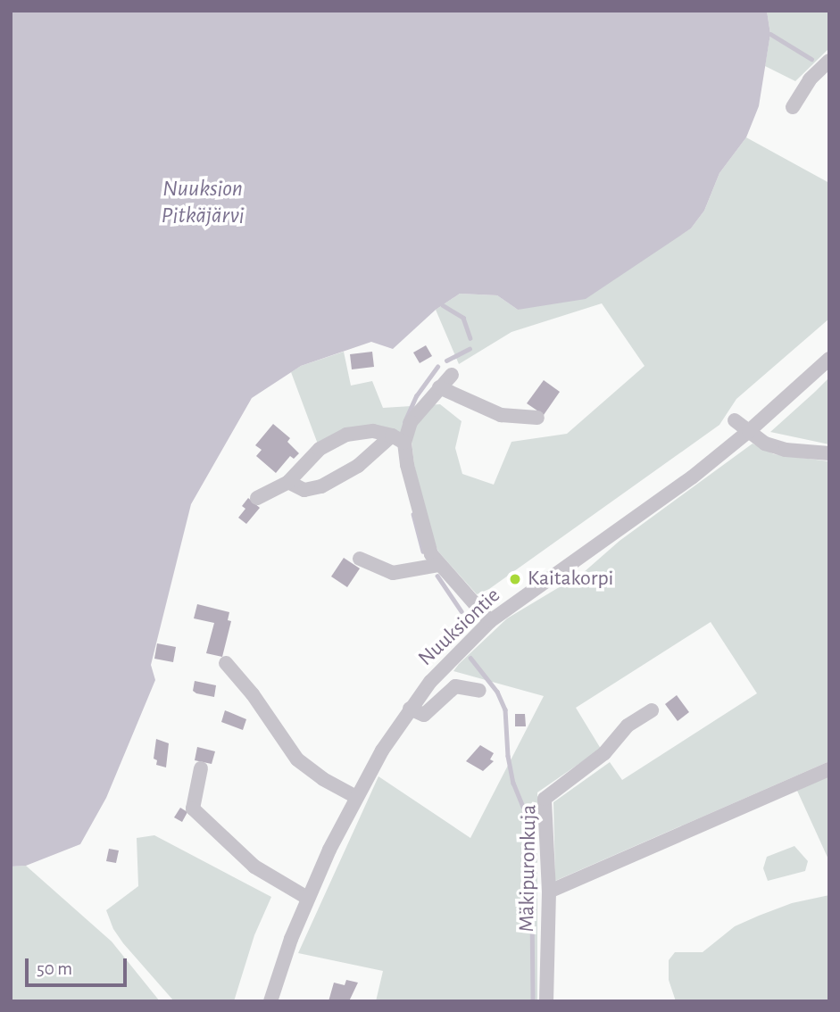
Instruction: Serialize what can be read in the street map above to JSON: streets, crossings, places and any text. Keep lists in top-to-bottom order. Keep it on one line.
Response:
{"streets":{"street":["Nuuksiontie","Mäkipuronkuja"]},"water":["Nuuksion Pitkäjärvi"],"places":["Kaitakorpi"],"scale_bar":"50 m"}
